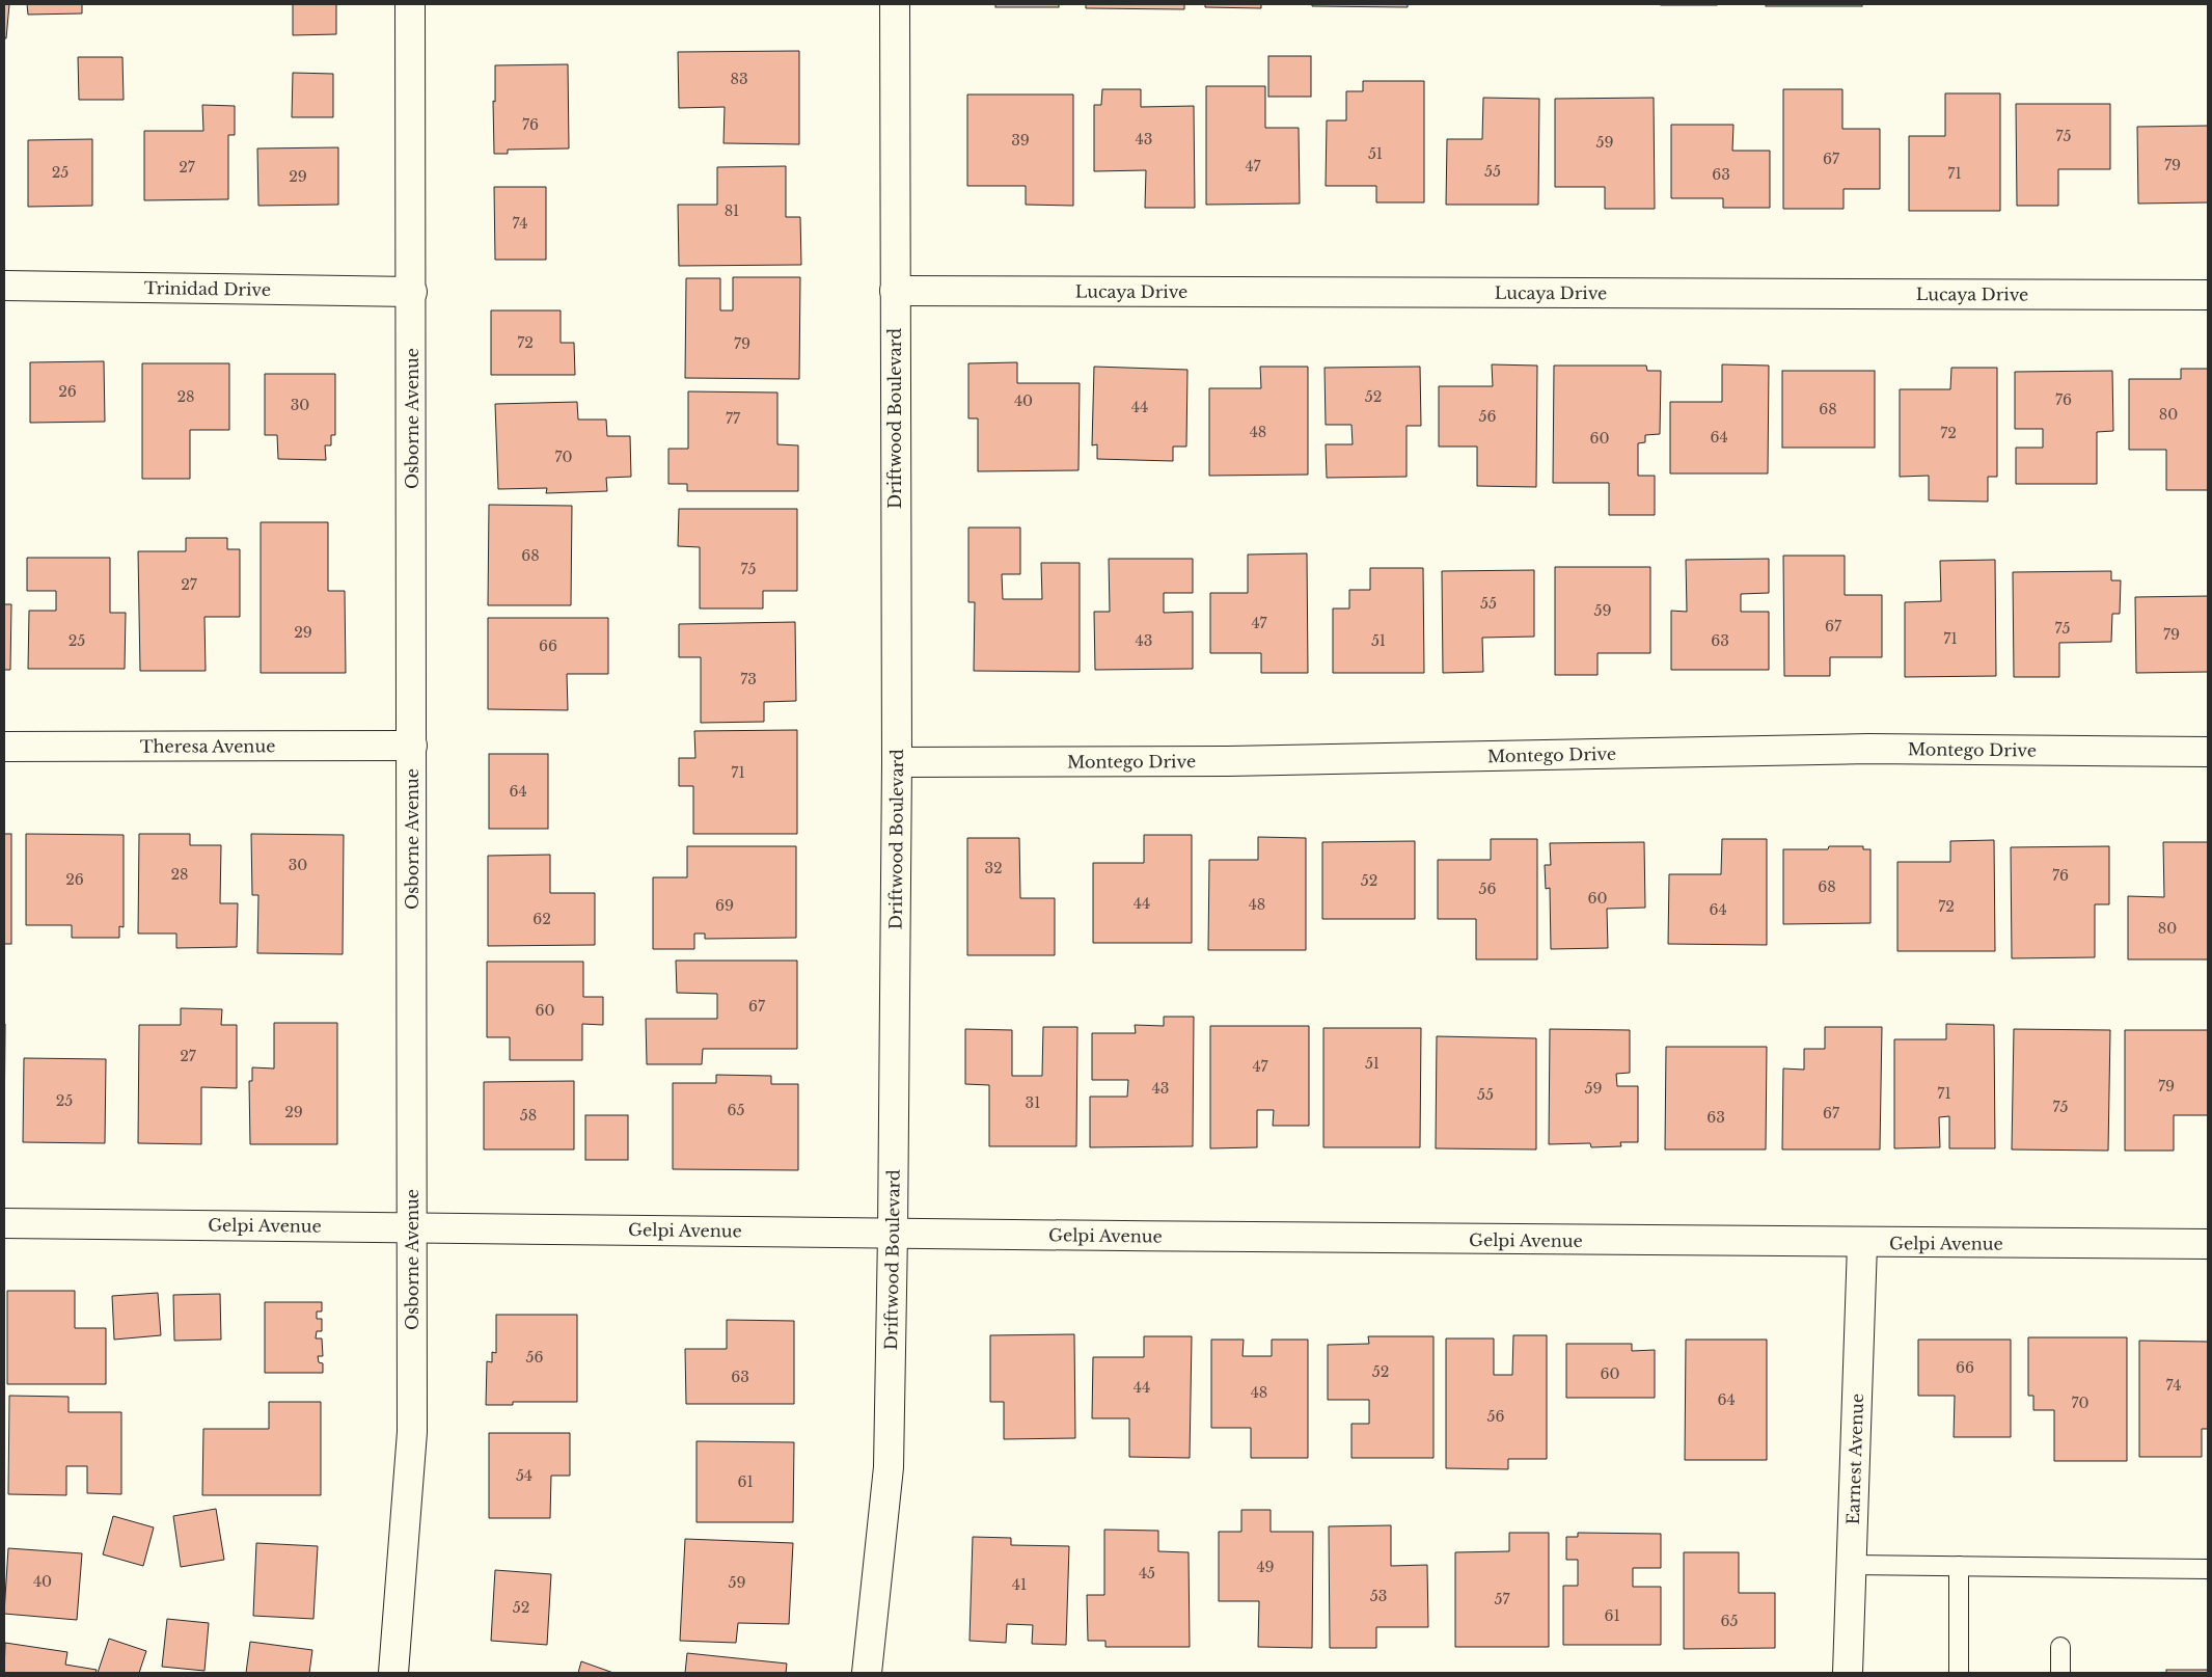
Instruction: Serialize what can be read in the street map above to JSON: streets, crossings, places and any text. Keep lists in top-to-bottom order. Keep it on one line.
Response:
{"streets":{"street":["Trinidad Drive","Lucaya Drive","Osborne Avenue","Driftwood Boulevard","Theresa Avenue","Montego Drive","Gelpi Avenue","Earnest Avenue"]},"crossings":[["Trinidad Drive","Osborne Avenue"],["Lucaya Drive","Driftwood Boulevard"],["Osborne Avenue","Theresa Avenue"],["Osborne Avenue","Gelpi Avenue"],["Driftwood Boulevard","Montego Drive"],["Driftwood Boulevard","Gelpi Avenue"],["Gelpi Avenue","Earnest Avenue"]],"house_numbers":["83","76","75","43","39","59","51","67","79","47","27","55","25","71","63","29","81","74","72","79","26","28","52","76","40","30","44","68","80","56","77","48","72","64","60","70","68","75","27","55","59","47","67","75","29","79","71","25","43","51","63","66","73","71","64","30","32","28","76","26","52","68","56","60","44","48","69","72","64","62","80","67","60","27","51","47","79","43","59","71","55","25","31","75","65","29","67","58","63","56","66","52","60","63","74","44","48","64","70","56","54","61","49","45","40","59","41","53","57","52","61","65"]}
